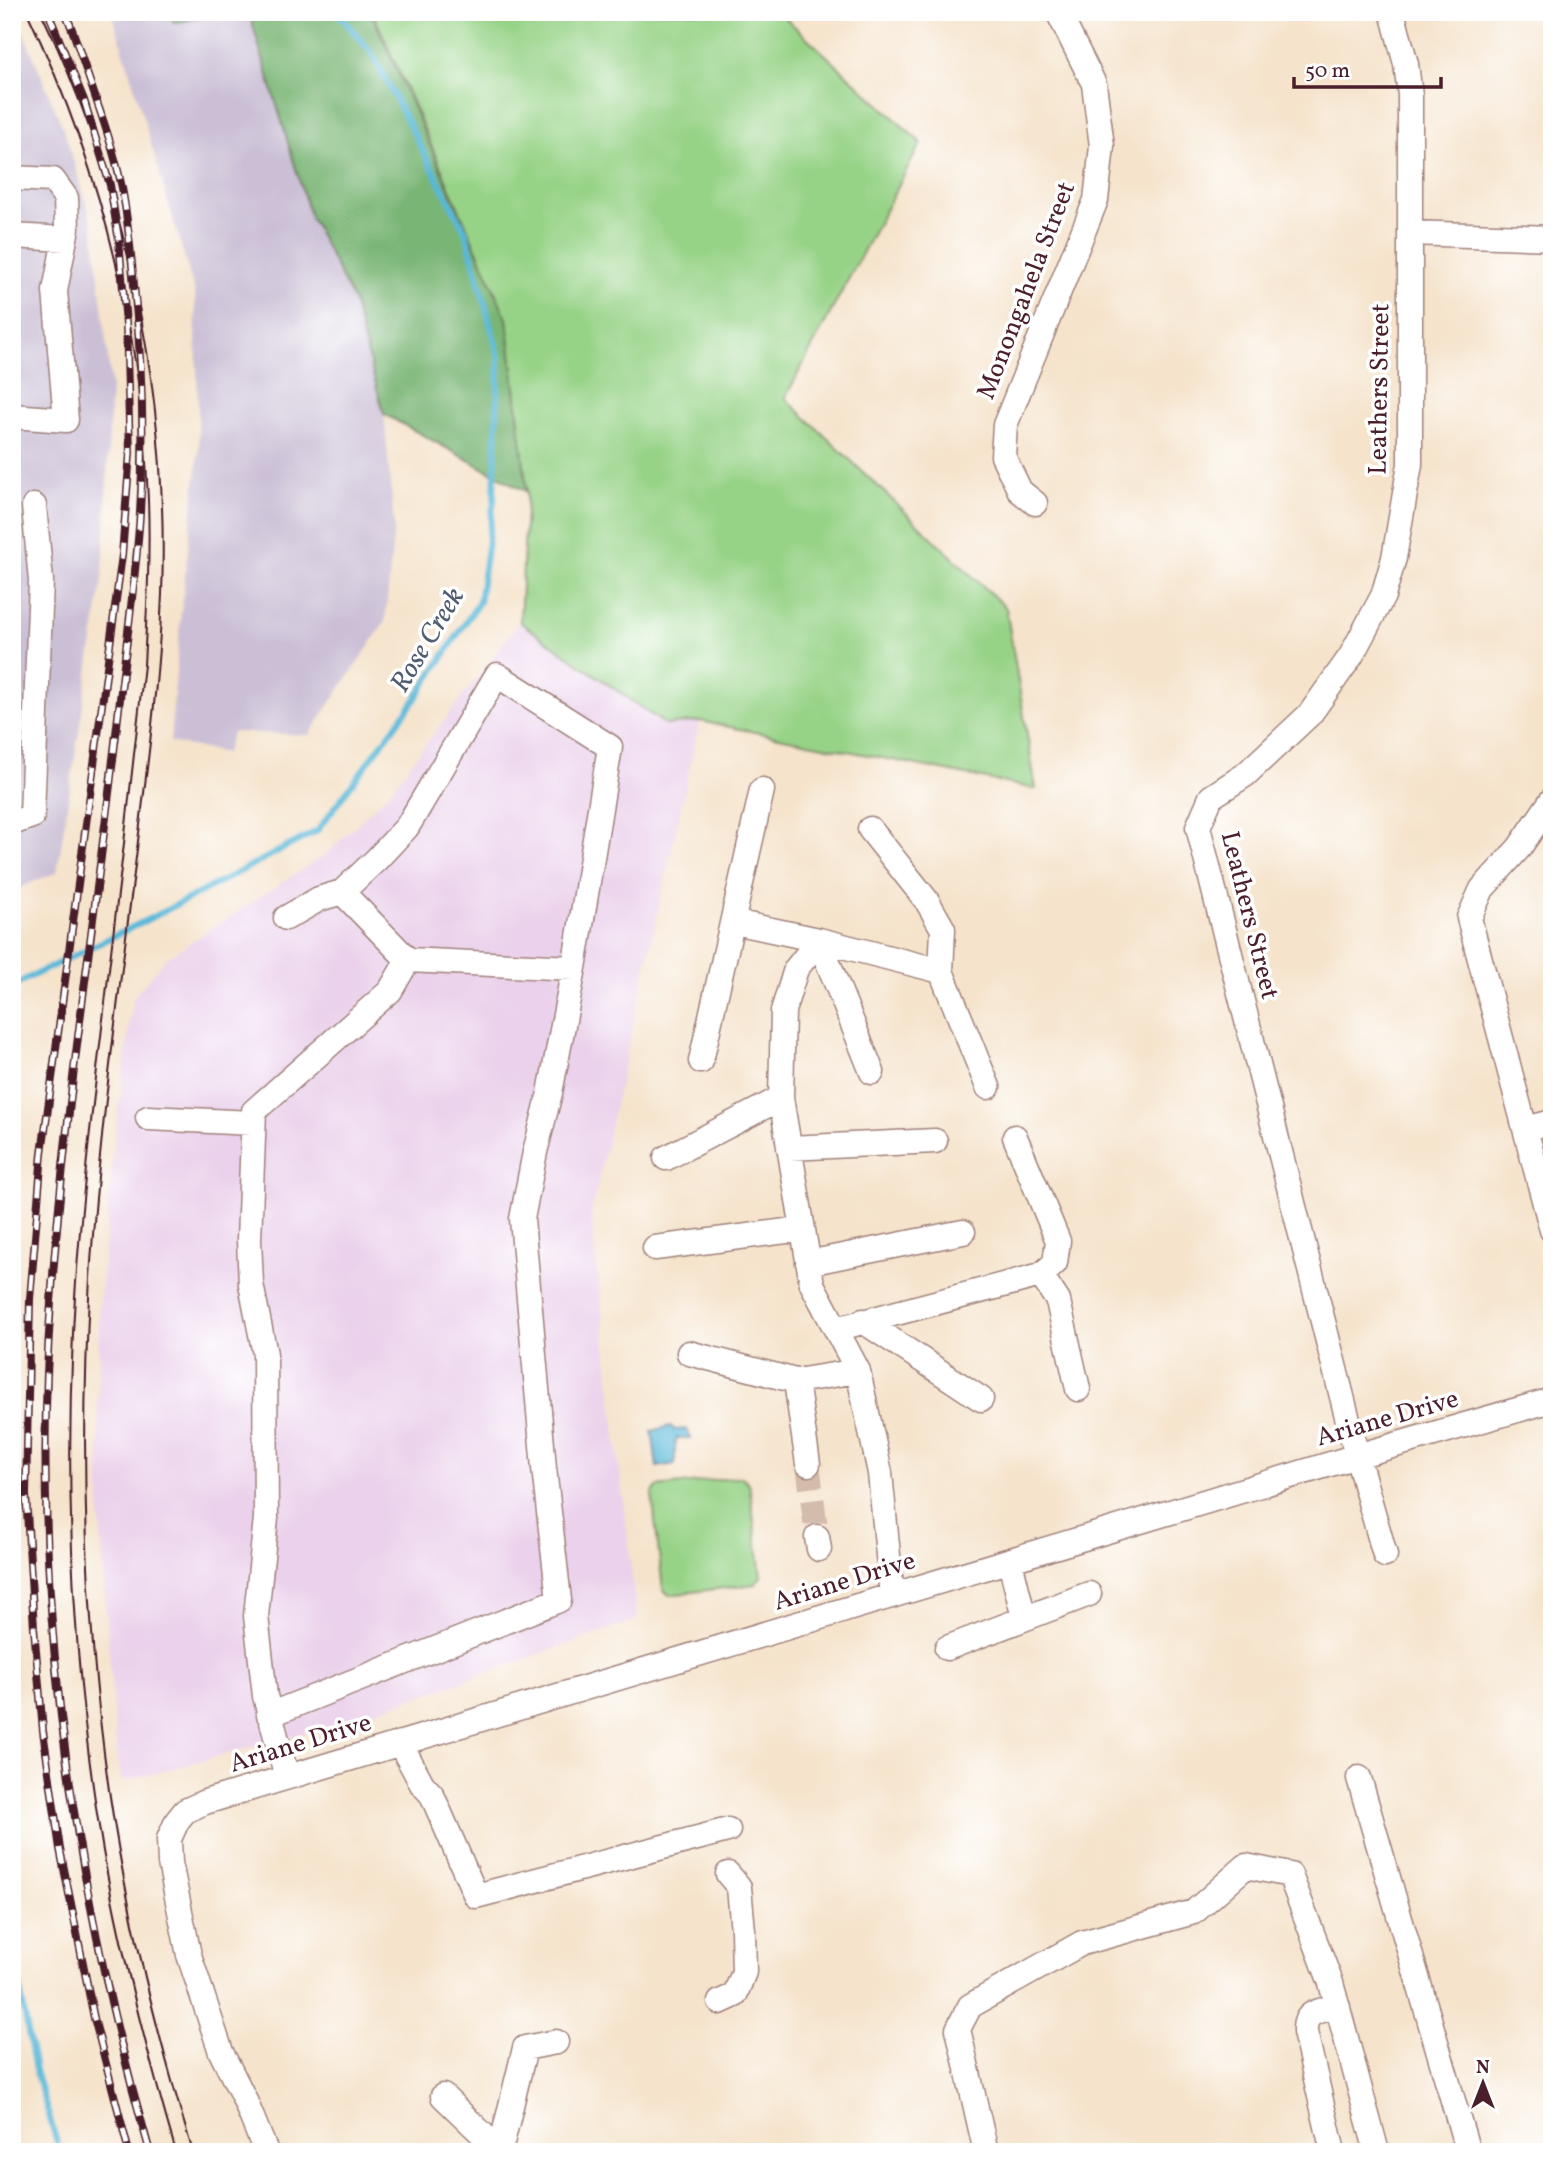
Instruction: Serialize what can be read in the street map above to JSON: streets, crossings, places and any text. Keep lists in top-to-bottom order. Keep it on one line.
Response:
{"streets":{"street":["Monongahela Street","Leathers Street","Ariane Drive"]},"crossings":[["Leathers Street","Ariane Drive"]],"water":["Rose Creek"],"scale_bar":"50 m","north":"top"}
